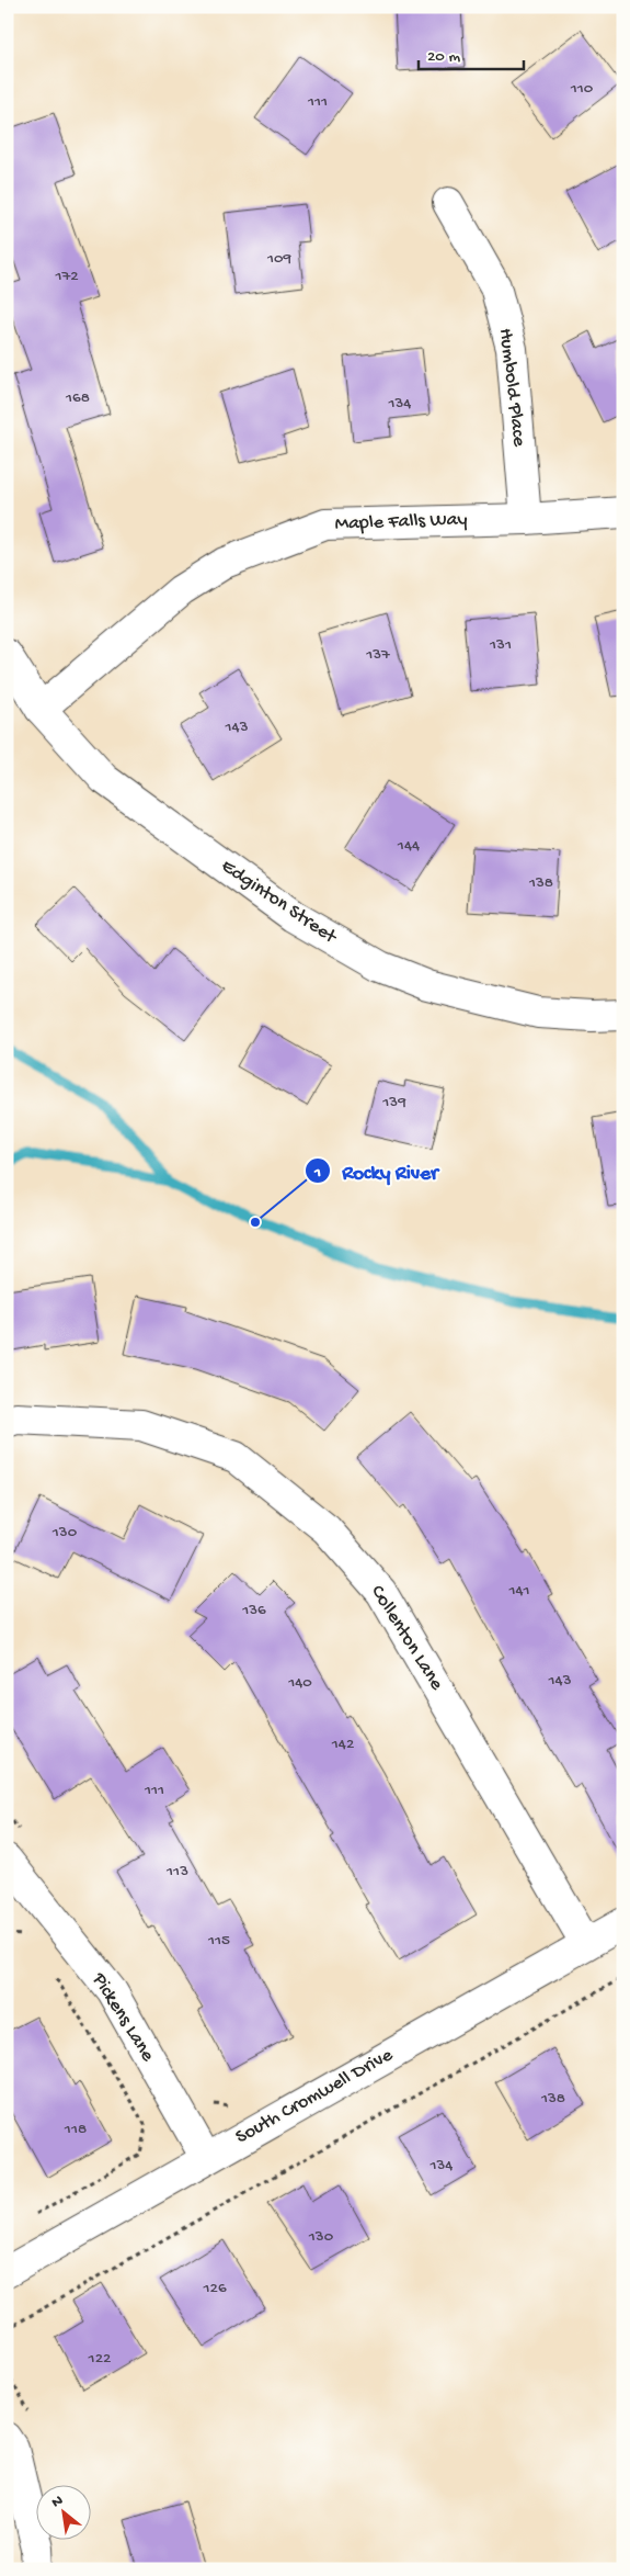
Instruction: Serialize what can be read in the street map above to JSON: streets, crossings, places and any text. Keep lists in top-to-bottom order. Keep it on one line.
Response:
{"streets":{"street":["Humbold Place","Maple Falls Way","Edginton Street","Collenton Lane","Pickens Lane","South Cromwell Drive"]},"crossings":[["Humbold Place","Maple Falls Way"],["Maple Falls Way","Edginton Street"],["Collenton Lane","South Cromwell Drive"],["Pickens Lane","South Cromwell Drive"]],"places":["Rocky River"],"house_numbers":["110","111","109","172","168","134","131","137","143","144","138","139","130","141","136","143","140","142","111","113","115","138","118","134","130","126","122"],"scale_bar":"20 m","north":"top left"}
